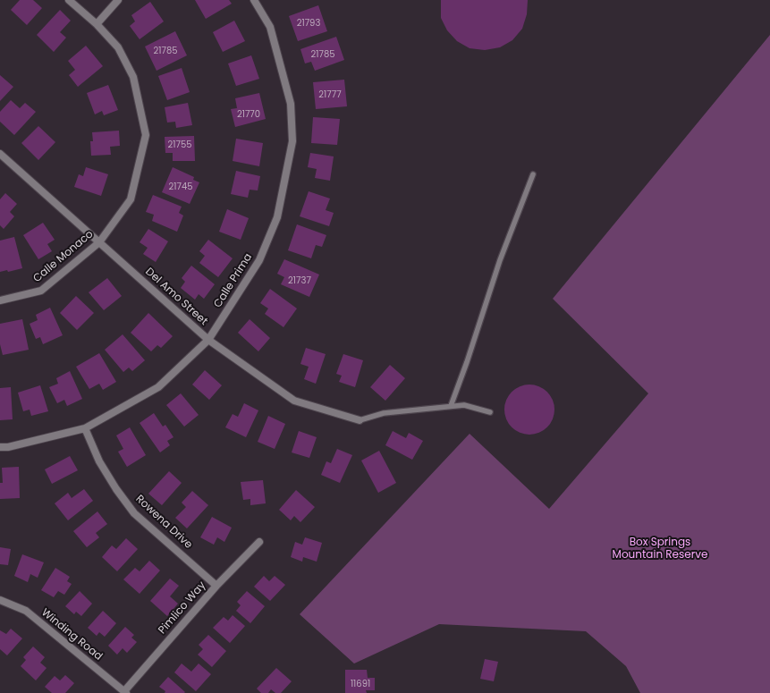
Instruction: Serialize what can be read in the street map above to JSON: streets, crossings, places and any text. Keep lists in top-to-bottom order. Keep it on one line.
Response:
{"streets":{"street":["Calle Monaco","Calle Prima","Del Amo Street","Rowena Drive","Pimlico Way","Winding Road"]},"crossings":[["Calle Monaco","Del Amo Street"],["Calle Prima","Del Amo Street"],["Calle Prima","Rowena Drive"],["Rowena Drive","Pimlico Way"],["Pimlico Way","Winding Road"]],"parks":["Box Springs Mountain Reserve"],"house_numbers":["21793","21785","21785","21777","21770","21755","21745","21737","11691"]}
